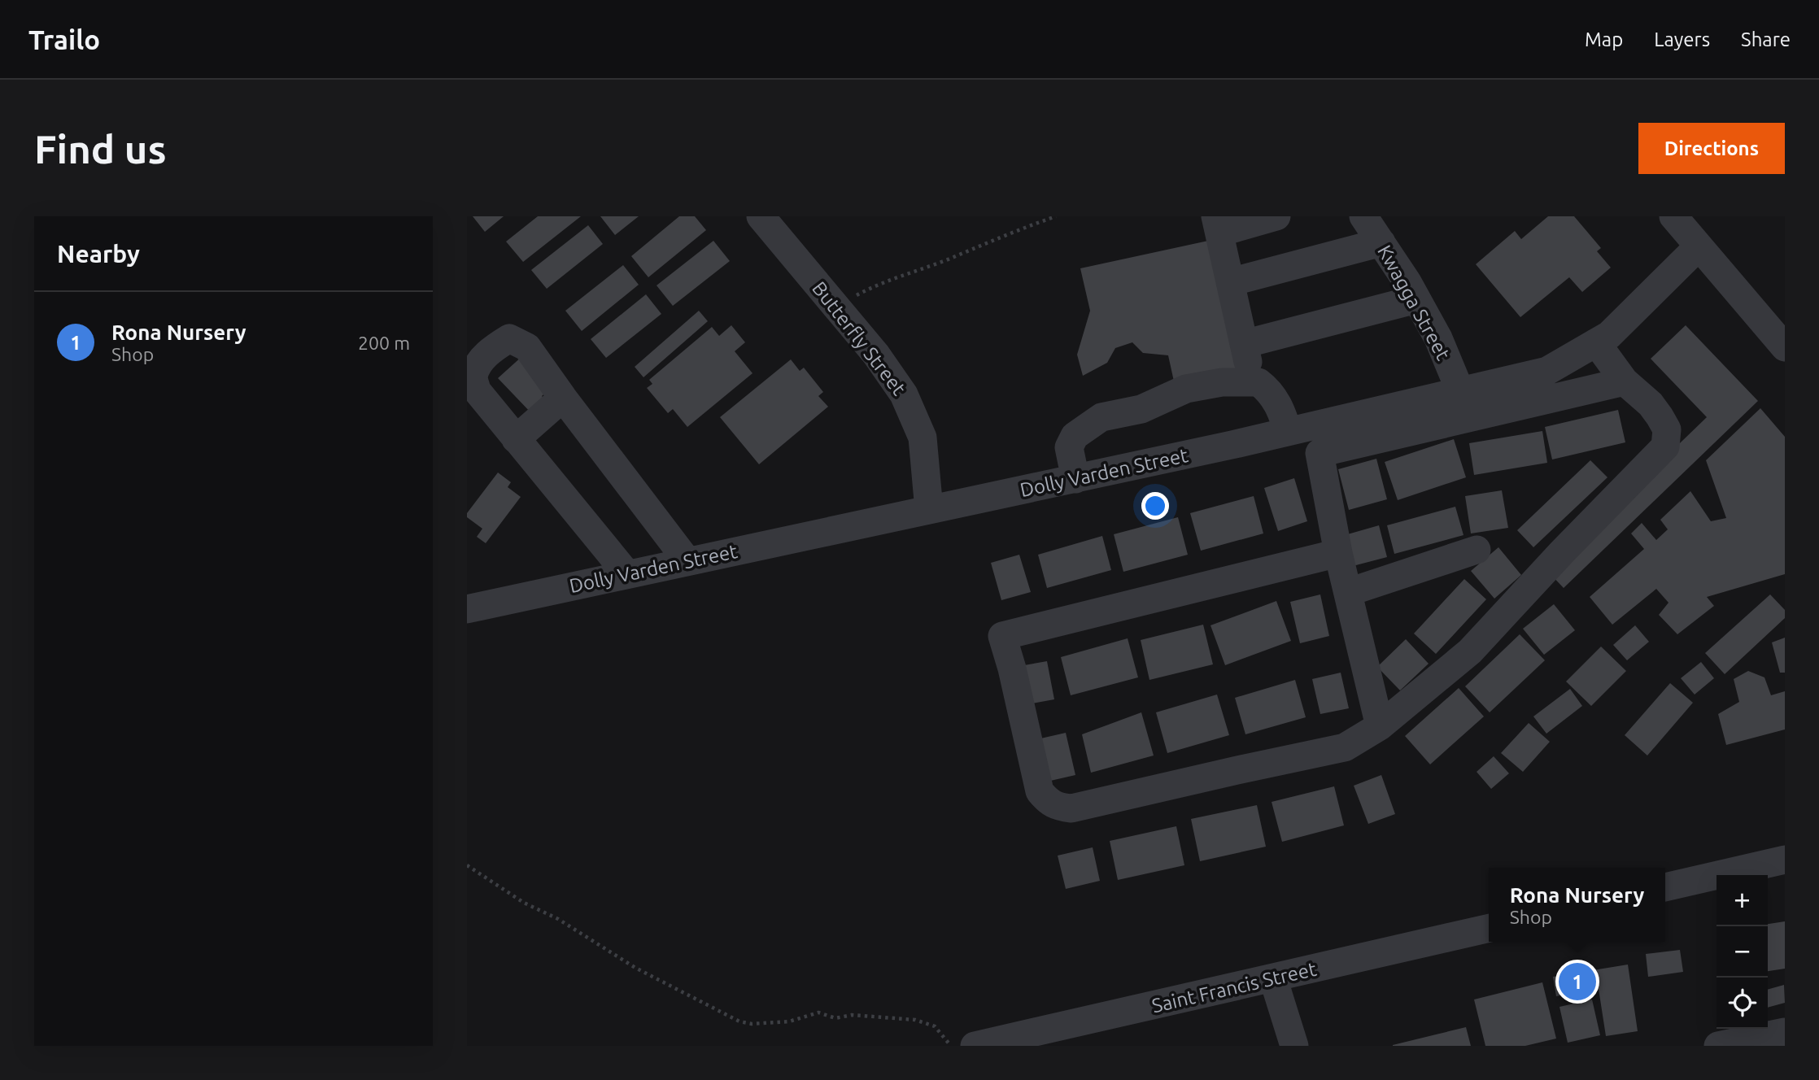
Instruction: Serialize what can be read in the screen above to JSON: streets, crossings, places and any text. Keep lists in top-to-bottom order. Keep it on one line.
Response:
{"streets":{"street":["Kwagga Street","Butterfly Street","Dolly Varden Street","Saint Francis Street"]},"crossings":[["Kwagga Street","Dolly Varden Street"],["Butterfly Street","Dolly Varden Street"]],"page":{"header":"Trailo","nav":["Map","Layers","Share"],"buttons":"Directions","title":"Find us","heading":"Nearby","list":[{"mark":"1","name":"Rona Nursery","note":"Shop","value":"200 m"}],"popup":["Rona Nursery","Shop"],"map_buttons":["+","−"],"pins":"1"}}
